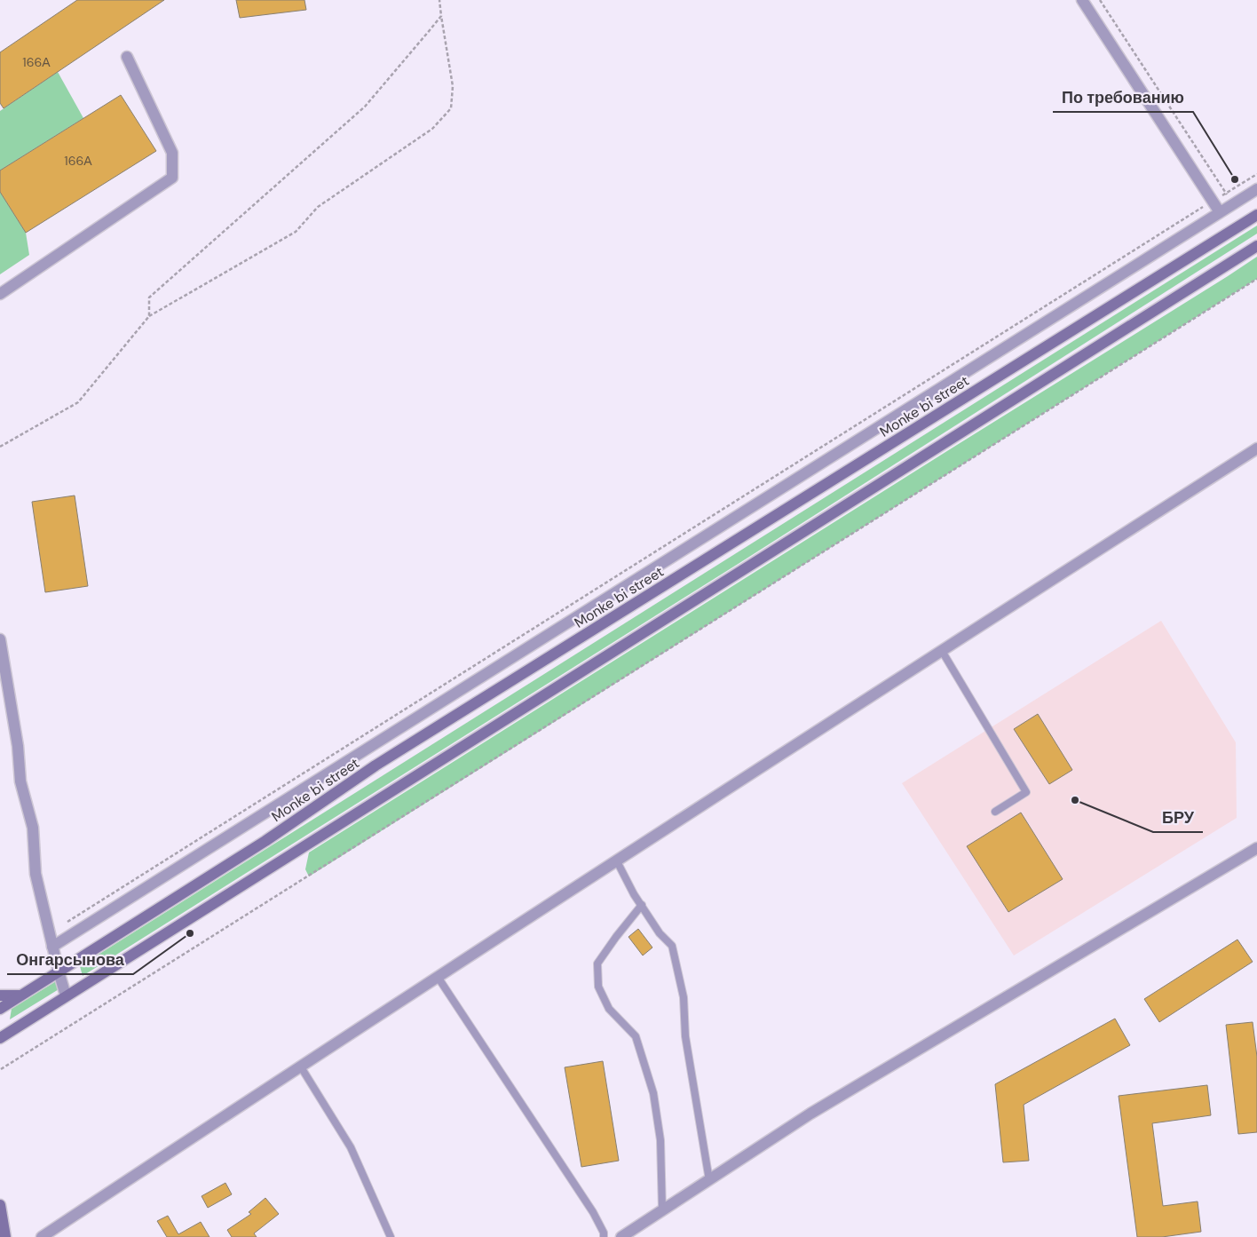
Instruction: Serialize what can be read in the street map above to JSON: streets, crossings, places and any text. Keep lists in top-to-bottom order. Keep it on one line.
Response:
{"streets":{"main road":["Monke bi street"]},"places":["По требованию","БРУ","Онгарсынова"],"house_numbers":["166А","166А"]}
